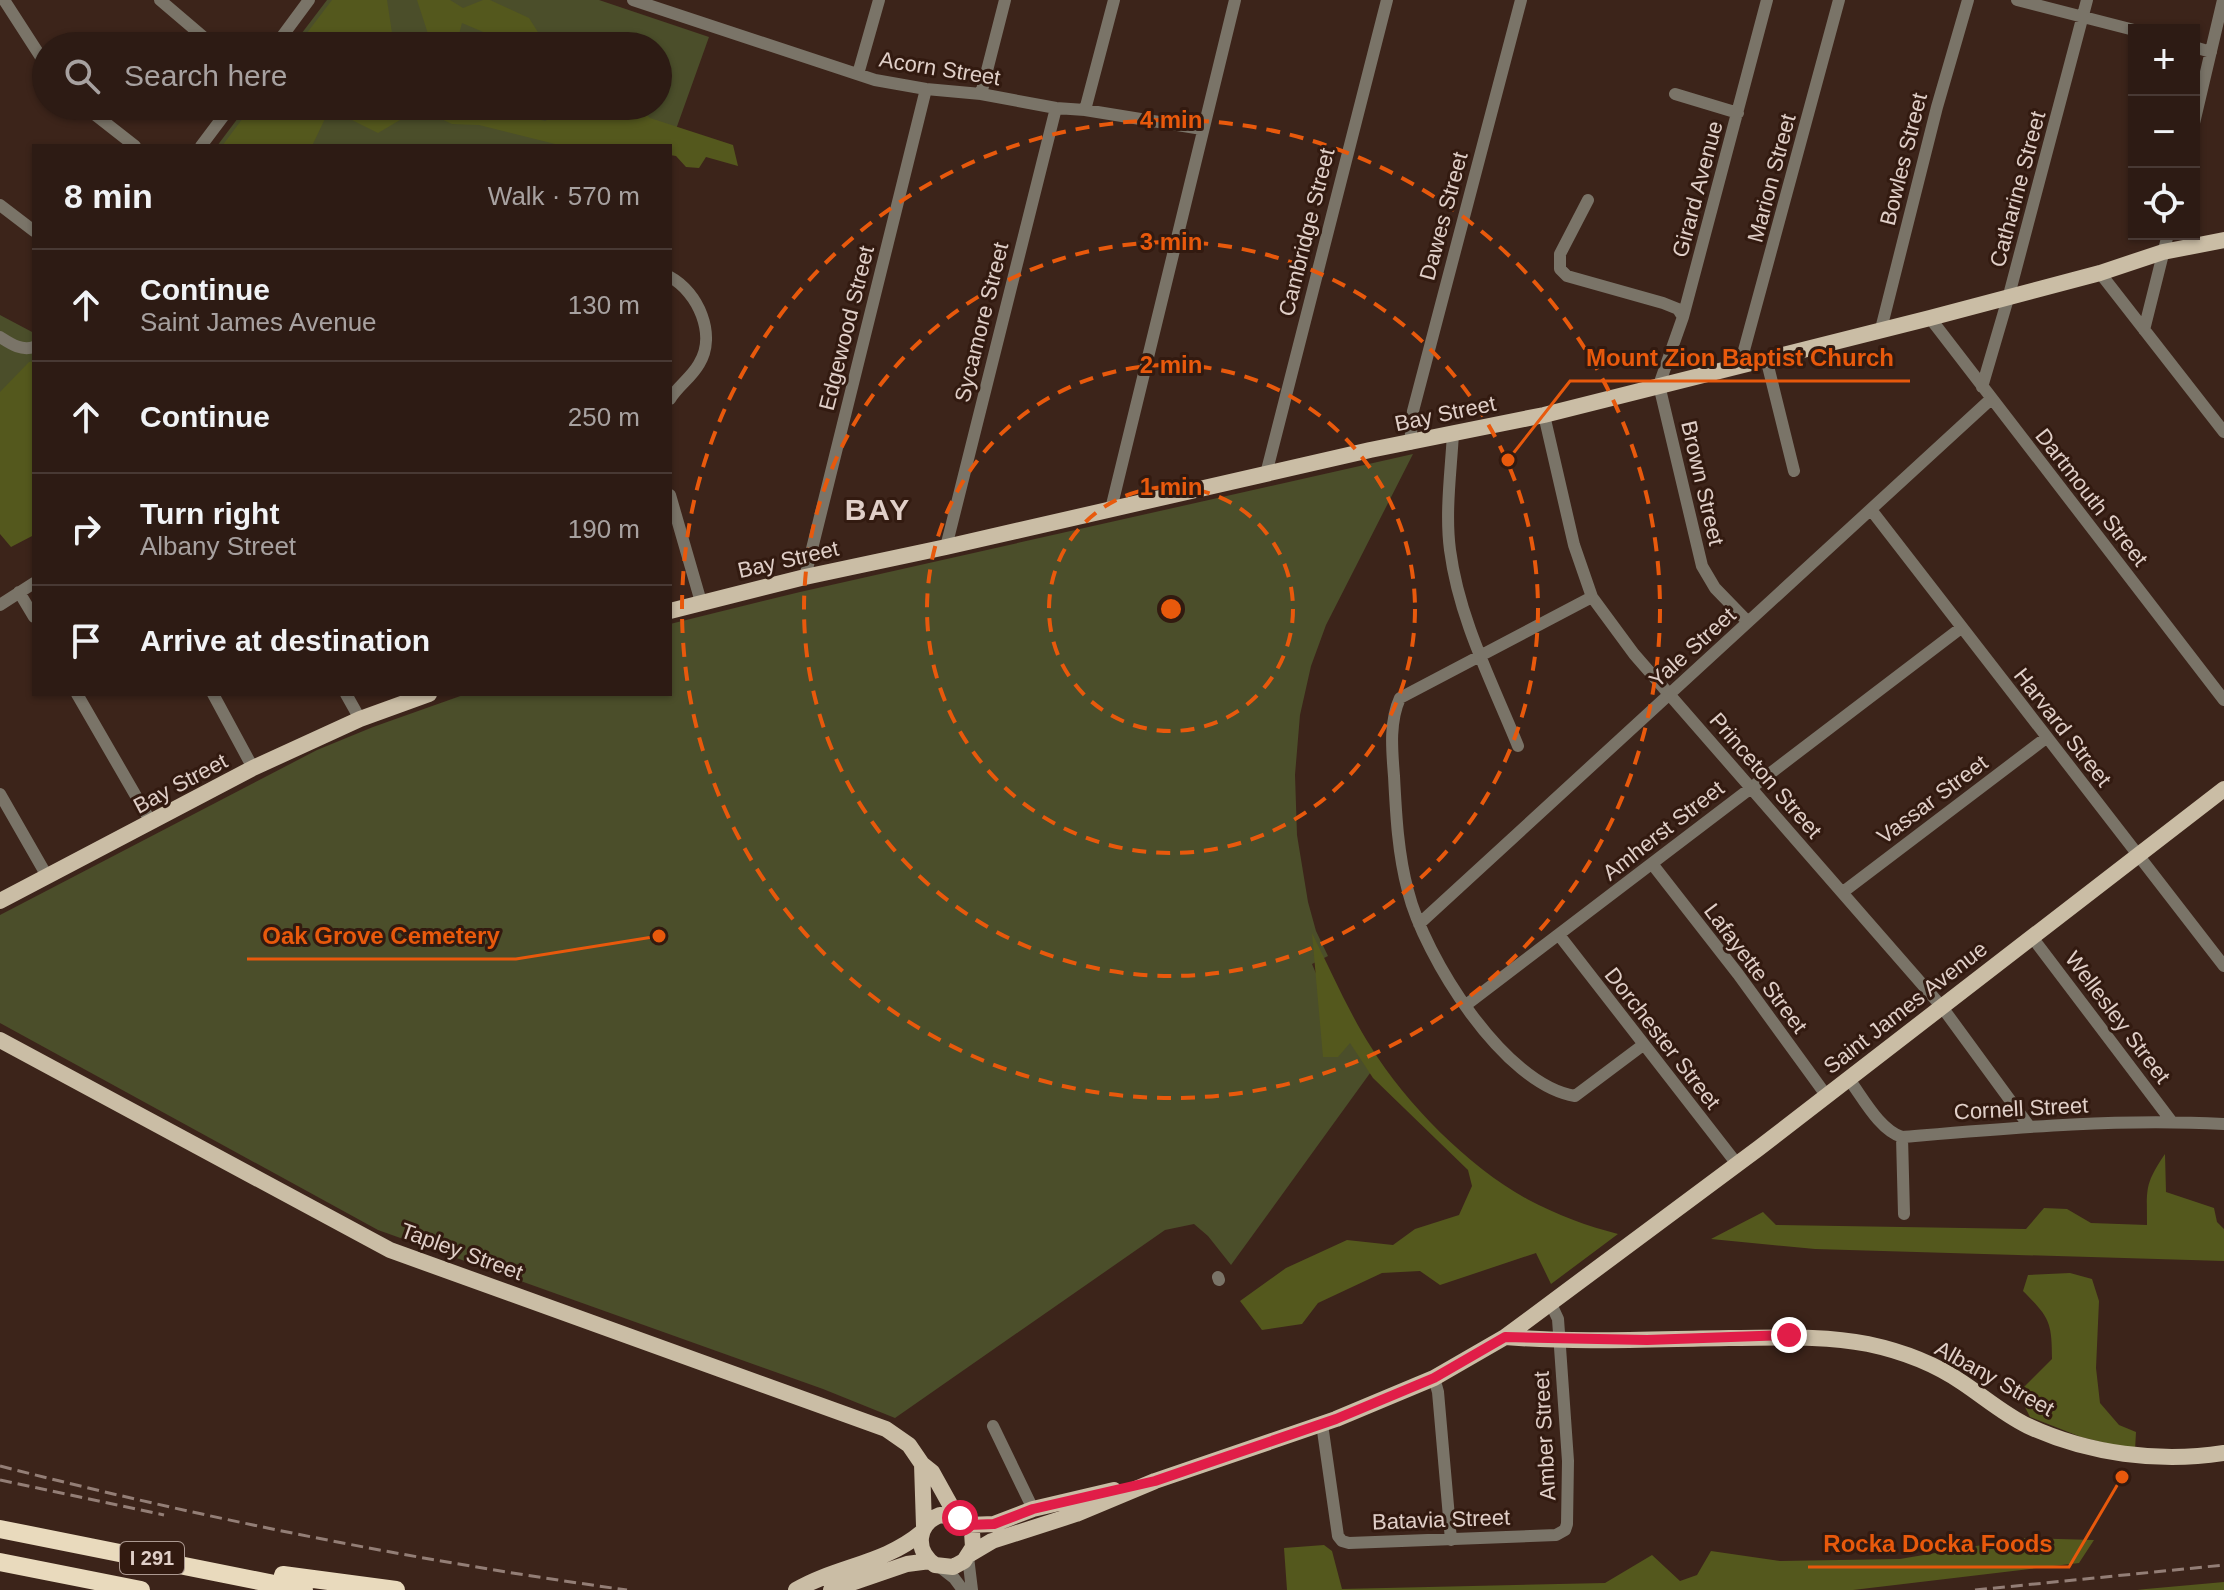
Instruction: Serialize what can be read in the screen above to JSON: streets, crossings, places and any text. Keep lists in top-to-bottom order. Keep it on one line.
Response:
{"streets":{"highway":["I 291"],"main road":["Bay Street","Saint James Avenue","Tapley Street","Albany Street"],"street":["Acorn Street","Bowles Street","Marion Street","Girard Avenue","Catharine Street","Dawes Street","Cambridge Street","Sycamore Street","Edgewood Street","Brown Street","Dartmouth Street","Yale Street","Harvard Street","Princeton Street","Vassar Street","Amherst Street","Lafayette Street","Wellesley Street","Dorchester Street","Cornell Street","Amber Street","Batavia Street"]},"crossings":[["Acorn Street","Sycamore Street"],["Acorn Street","Edgewood Street"],["Bowles Street","Bay Street"],["Marion Street","Bay Street"],["Girard Avenue","Bay Street"],["Girard Avenue","Brown Street"],["Catharine Street","Bay Street"],["Catharine Street","Dartmouth Street"],["Dawes Street","Bay Street"],["Cambridge Street","Bay Street"],["Sycamore Street","Bay Street"],["Edgewood Street","Bay Street"],["Bay Street","Brown Street"],["Bay Street","Dartmouth Street"],["Bay Street","Princeton Street"],["Brown Street","Yale Street"],["Dartmouth Street","Yale Street"],["Yale Street","Harvard Street"],["Yale Street","Princeton Street"],["Harvard Street","Vassar Street"],["Harvard Street","Amherst Street"],["Harvard Street","Saint James Avenue"],["Princeton Street","Vassar Street"],["Princeton Street","Amherst Street"],["Princeton Street","Saint James Avenue"],["Princeton Street","Cornell Street"],["Amherst Street","Lafayette Street"],["Amherst Street","Dorchester Street"],["Lafayette Street","Saint James Avenue"],["Saint James Avenue","Wellesley Street"],["Saint James Avenue","Dorchester Street"],["Saint James Avenue","Albany Street"],["Saint James Avenue","Amber Street"],["Saint James Avenue","Batavia Street"],["Wellesley Street","Cornell Street"],["Albany Street","Amber Street"],["Amber Street","Batavia Street"]],"districts":["BAY"],"places":["Mount Zion Baptist Church","Oak Grove Cemetery","Rocka Docka Foods"],"page":{"map_buttons":["+","−"],"search":"Search here","heading":["8 min","Walk · 570 m"],"list":[["Continue","Saint James Avenue","130 m"],["Continue","250 m"],["Turn right","Albany Street","190 m"],"Arrive at destination"]},"rings":["4 min","3 min","2 min","1 min"]}
